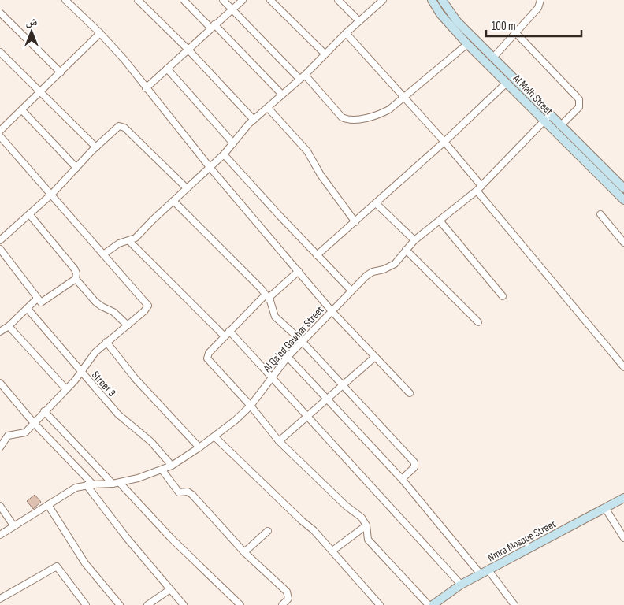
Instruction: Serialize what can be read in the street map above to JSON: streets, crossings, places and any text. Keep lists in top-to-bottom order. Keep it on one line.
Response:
{"streets":{"street":["Al Malh Street","Al Qa'ed Gawhar Street","Street 3","Nmra Mosque Street"]},"crossings":[["Al Malh Street","Al Qa'ed Gawhar Street"],["Al Qa'ed Gawhar Street","Street 3"]],"scale_bar":"100 m","north":"top"}
